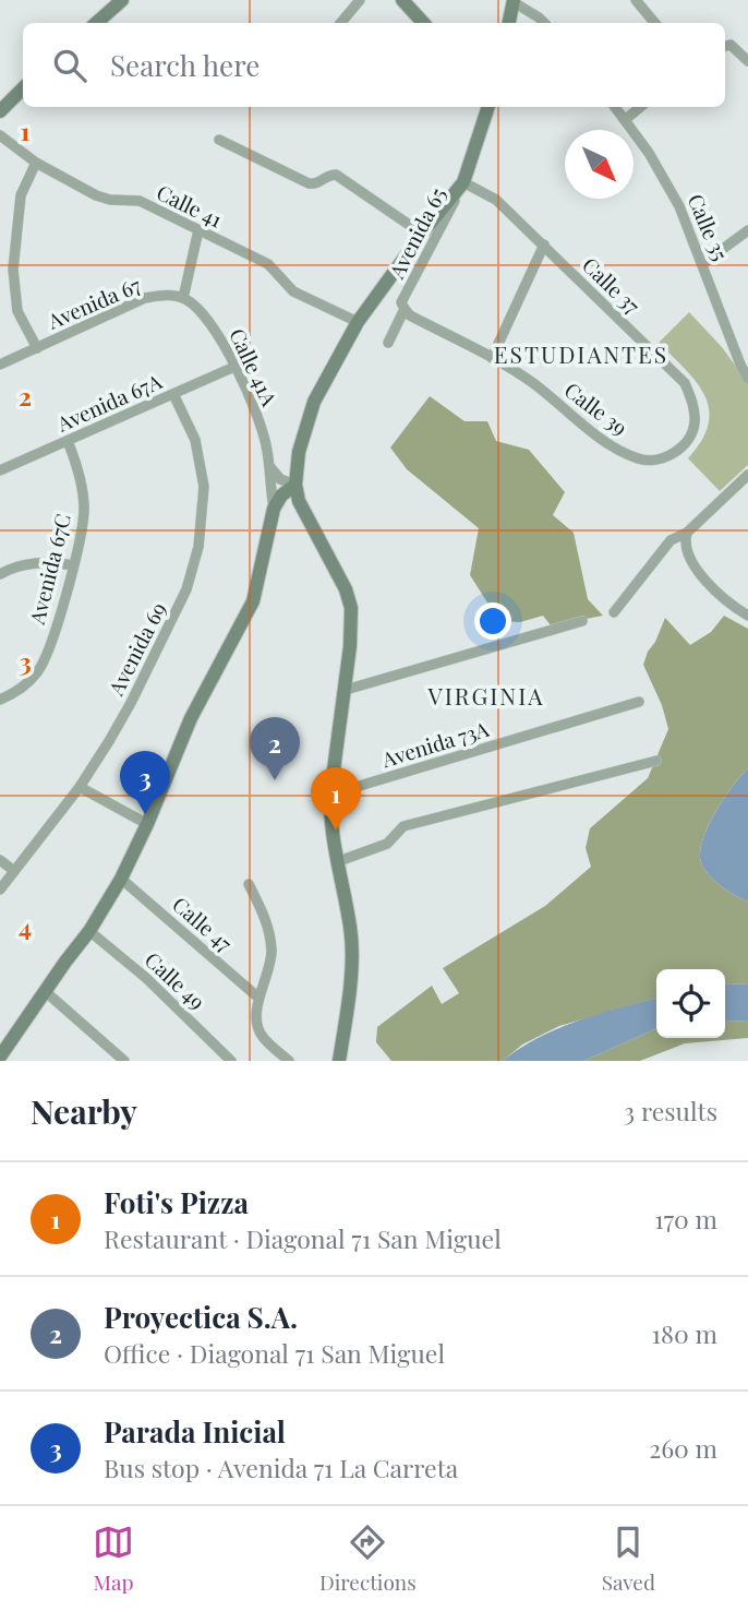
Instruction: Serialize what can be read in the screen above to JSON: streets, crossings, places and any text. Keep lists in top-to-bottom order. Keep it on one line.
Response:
{"streets":{"street":["Calle 41","Calle 35","Avenida 65","Calle 37","Avenida 67","Calle 41A","Avenida 67A","Calle 39","Avenida 67C","Avenida 69","Avenida 73A","Calle 47","Calle 49"]},"crossings":[["Avenida 65","Calle 37"],["Avenida 65","Calle 39"],["Calle 37","Calle 39"],["Avenida 67","Calle 41A"],["Calle 41A","Avenida 67A"],["Avenida 67A","Avenida 67C"],["Avenida 67A","Avenida 69"]],"districts":["ESTUDIANTES","VIRGINIA"],"north":"bottom right","page":{"search":"Search here","pins":["2","3","1"],"heading":["Nearby","3 results"],"list":[{"mark":"1","name":"Foti's Pizza","note":"Restaurant · Diagonal 71 San Miguel","value":"170 m"},{"mark":"2","name":"Proyectica S.A.","note":"Office · Diagonal 71 San Miguel","value":"180 m"},{"mark":"3","name":"Parada Inicial","note":"Bus stop · Avenida 71 La Carreta","value":"260 m"}],"nav":["Map","Directions","Saved"]},"grid":{"rows":["1","2","3","4"]}}
